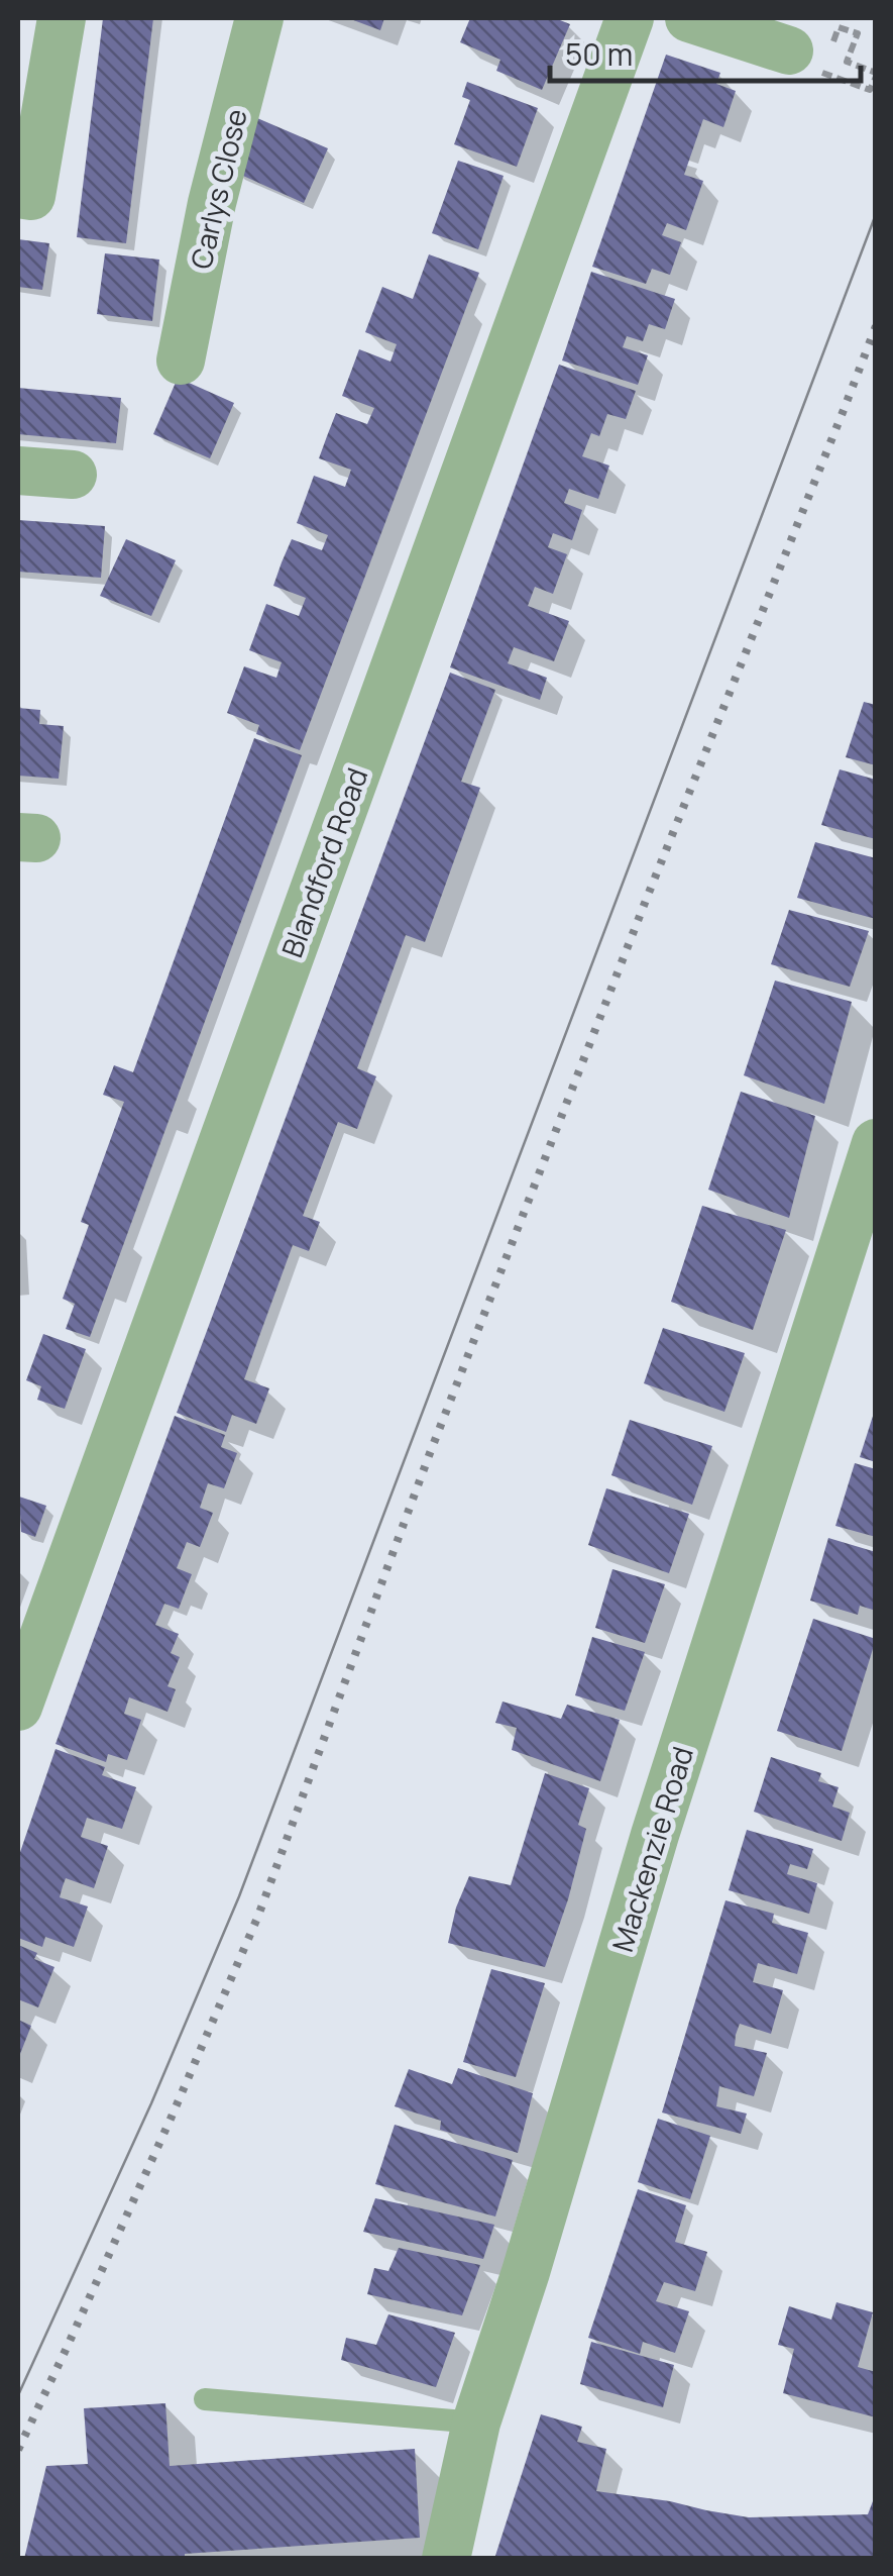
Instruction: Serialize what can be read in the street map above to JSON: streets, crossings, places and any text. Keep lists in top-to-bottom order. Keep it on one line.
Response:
{"streets":{"street":["Carlys Close","Blandford Road","Mackenzie Road"]},"scale_bar":"50 m"}
